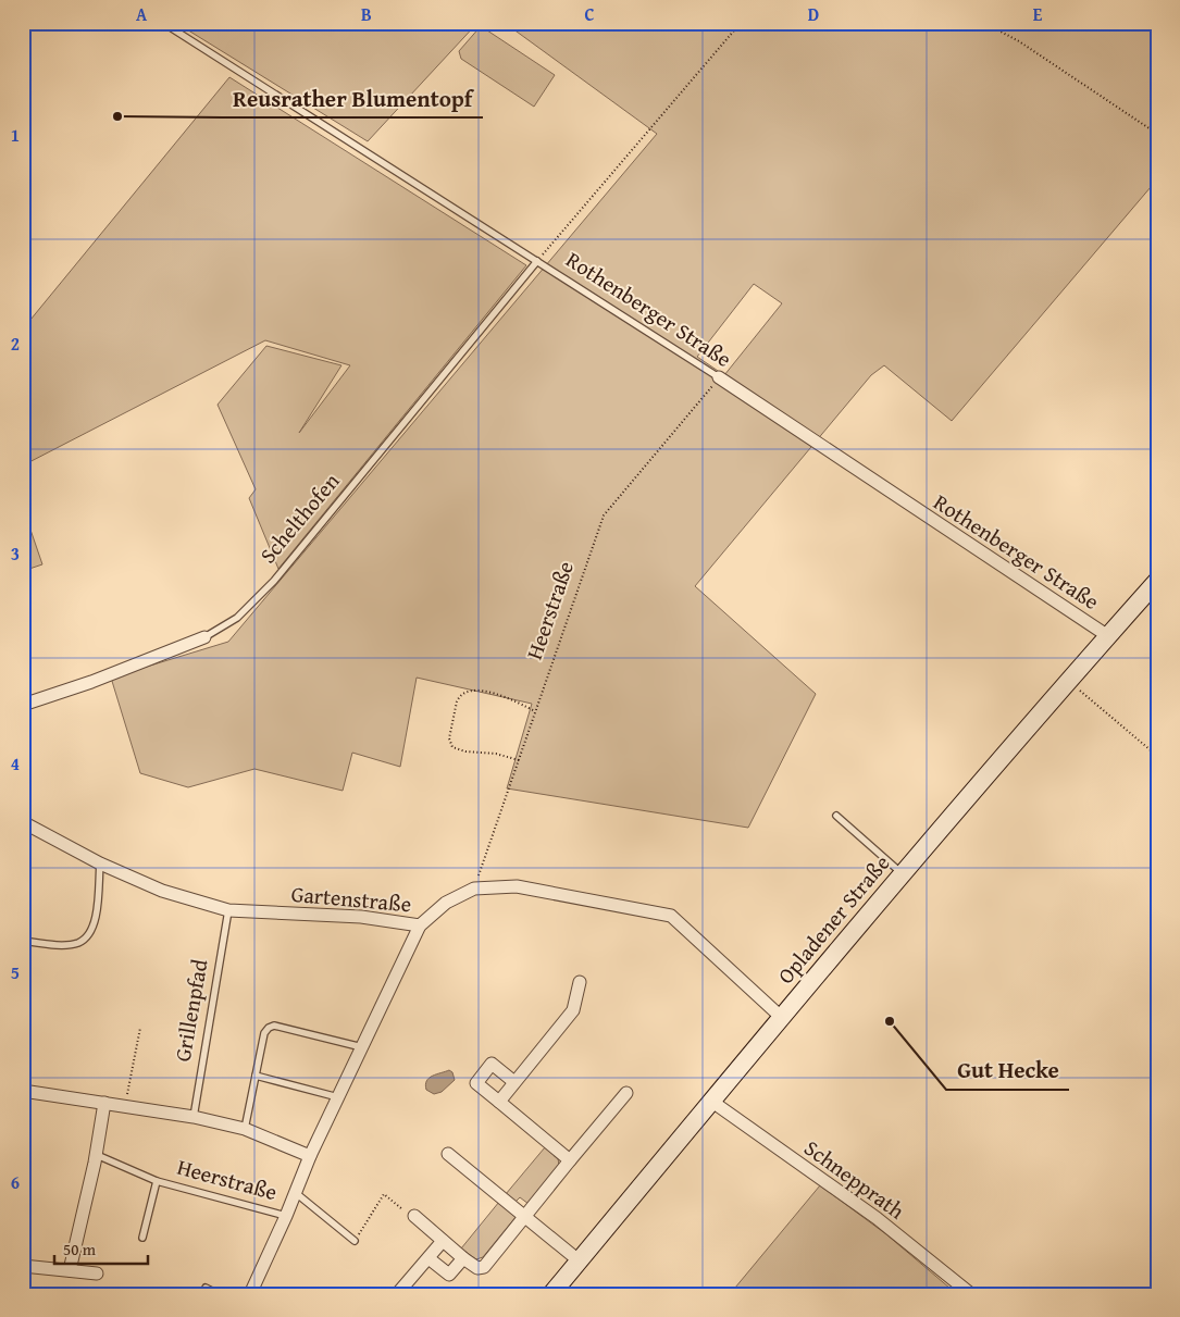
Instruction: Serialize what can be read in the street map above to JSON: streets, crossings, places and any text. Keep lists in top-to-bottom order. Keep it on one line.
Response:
{"streets":{"main road":["Opladener Straße"],"street":["Rothenberger Straße","Schelthofen","Heerstraße","Gartenstraße","Schnepprath"],"lane":["Grillenpfad"]},"crossings":[["Rothenberger Straße","Schelthofen"],["Rothenberger Straße","Heerstraße"],["Rothenberger Straße","Opladener Straße"],["Heerstraße","Gartenstraße"],["Gartenstraße","Opladener Straße"],["Gartenstraße","Grillenpfad"],["Opladener Straße","Schnepprath"]],"places":["Reusrather Blumentopf","Gut Hecke"],"scale_bar":"50 m","grid":{"columns":["A","B","C","D","E"],"rows":["1","2","3","4","5","6"]}}
